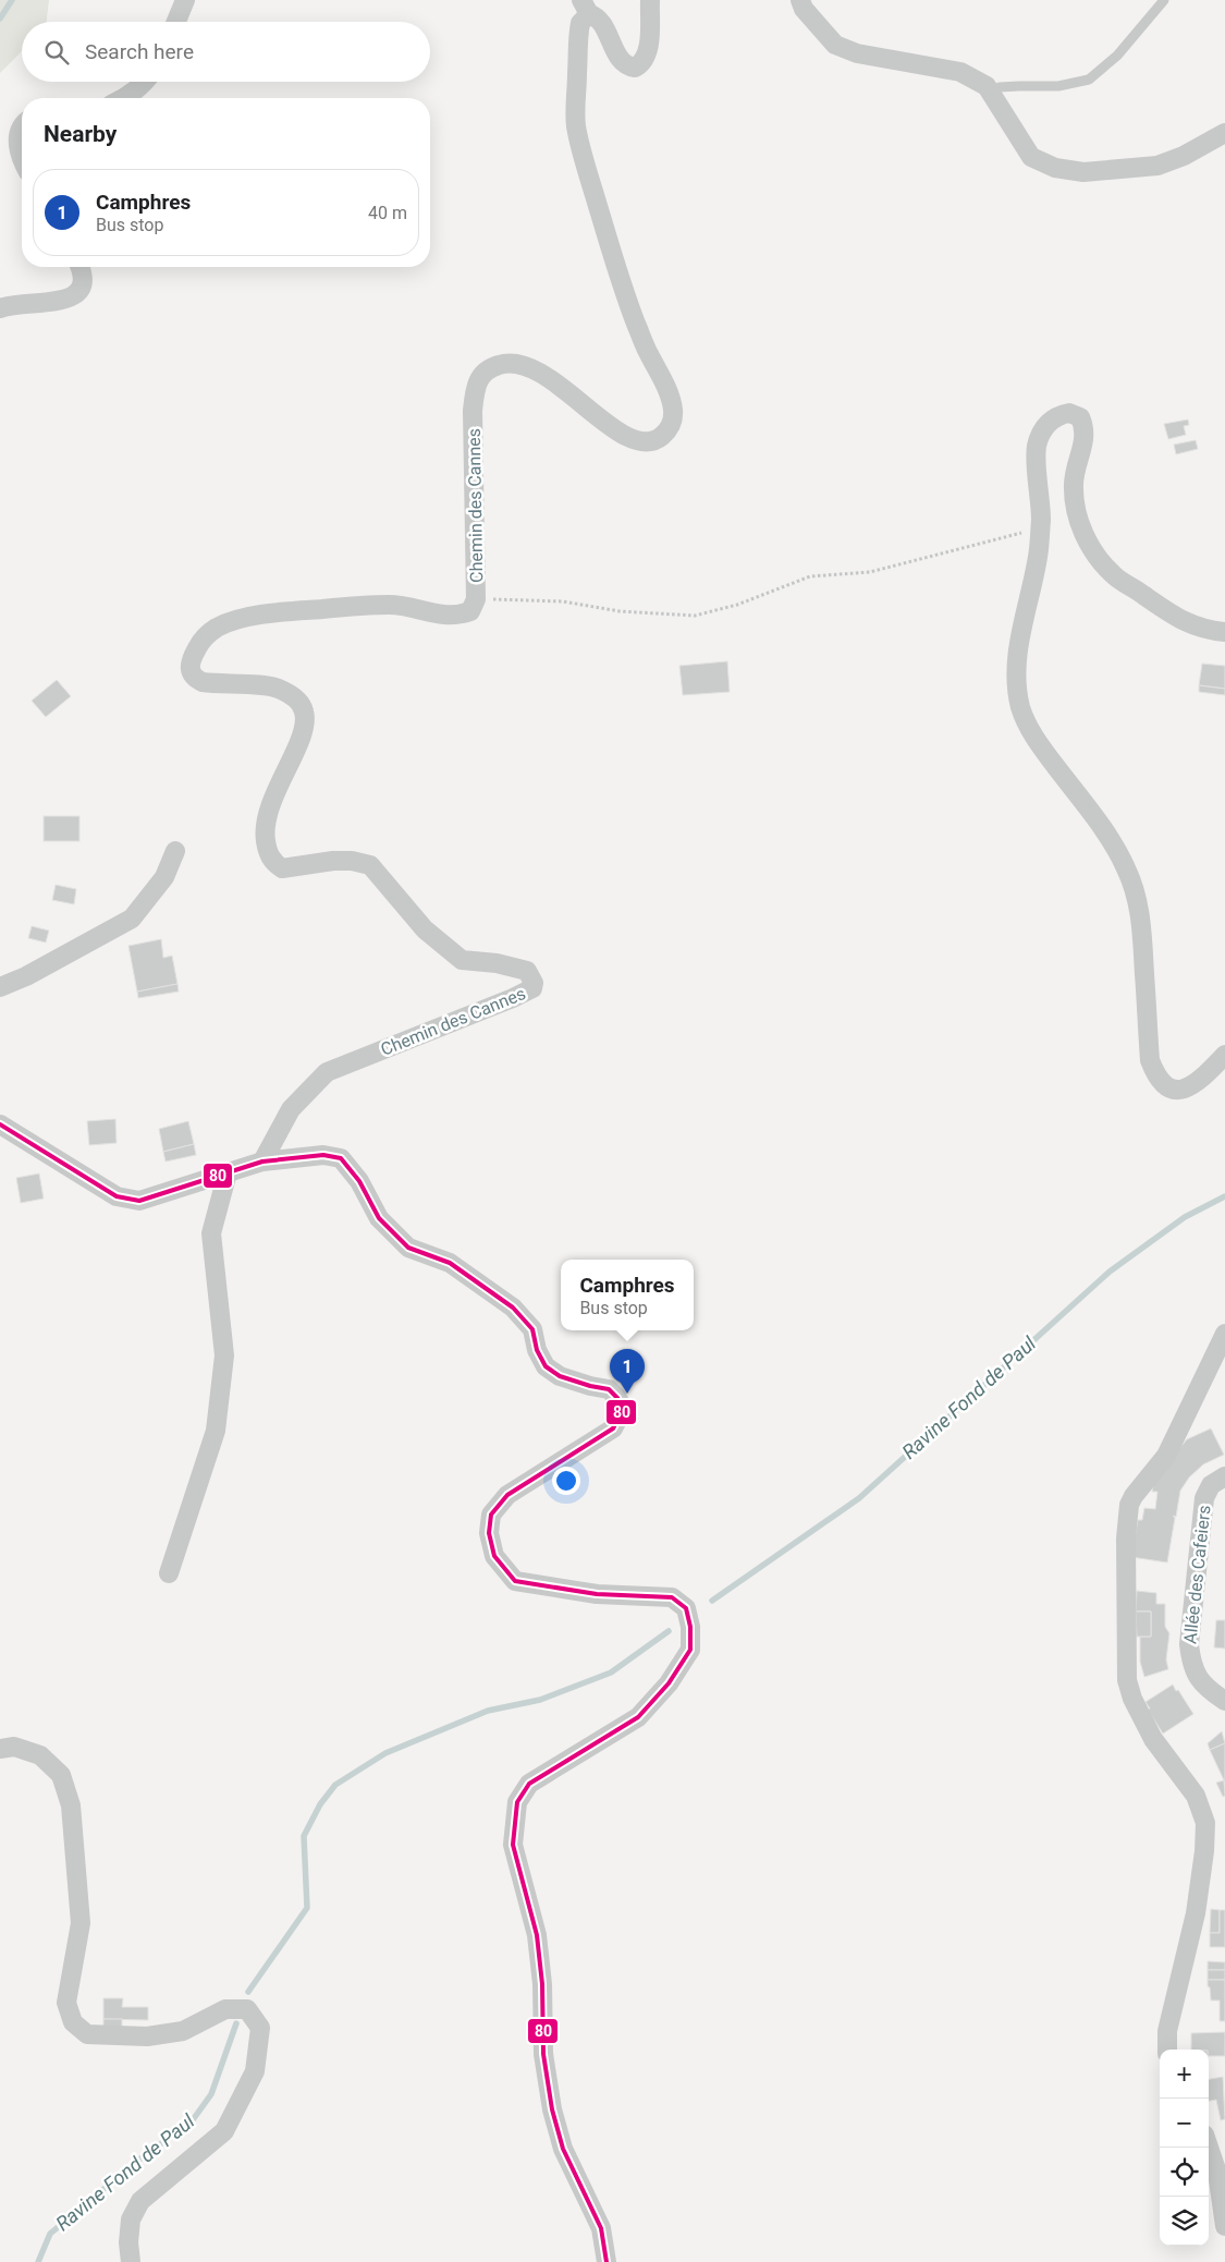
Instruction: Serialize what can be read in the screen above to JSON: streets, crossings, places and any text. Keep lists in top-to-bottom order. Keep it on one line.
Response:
{"streets":{"street":["Chemin des Cannes","Allée des Cafeiers"]},"water":["Ravine Fond de Paul"],"lines":["transit line 80"],"page":{"search":"Search here","heading":"Nearby","list":[{"mark":"1","name":"Camphres","note":"Bus stop","value":"40 m"}],"popup":["Camphres","Bus stop"],"pins":"1","map_buttons":["+","−"]}}
